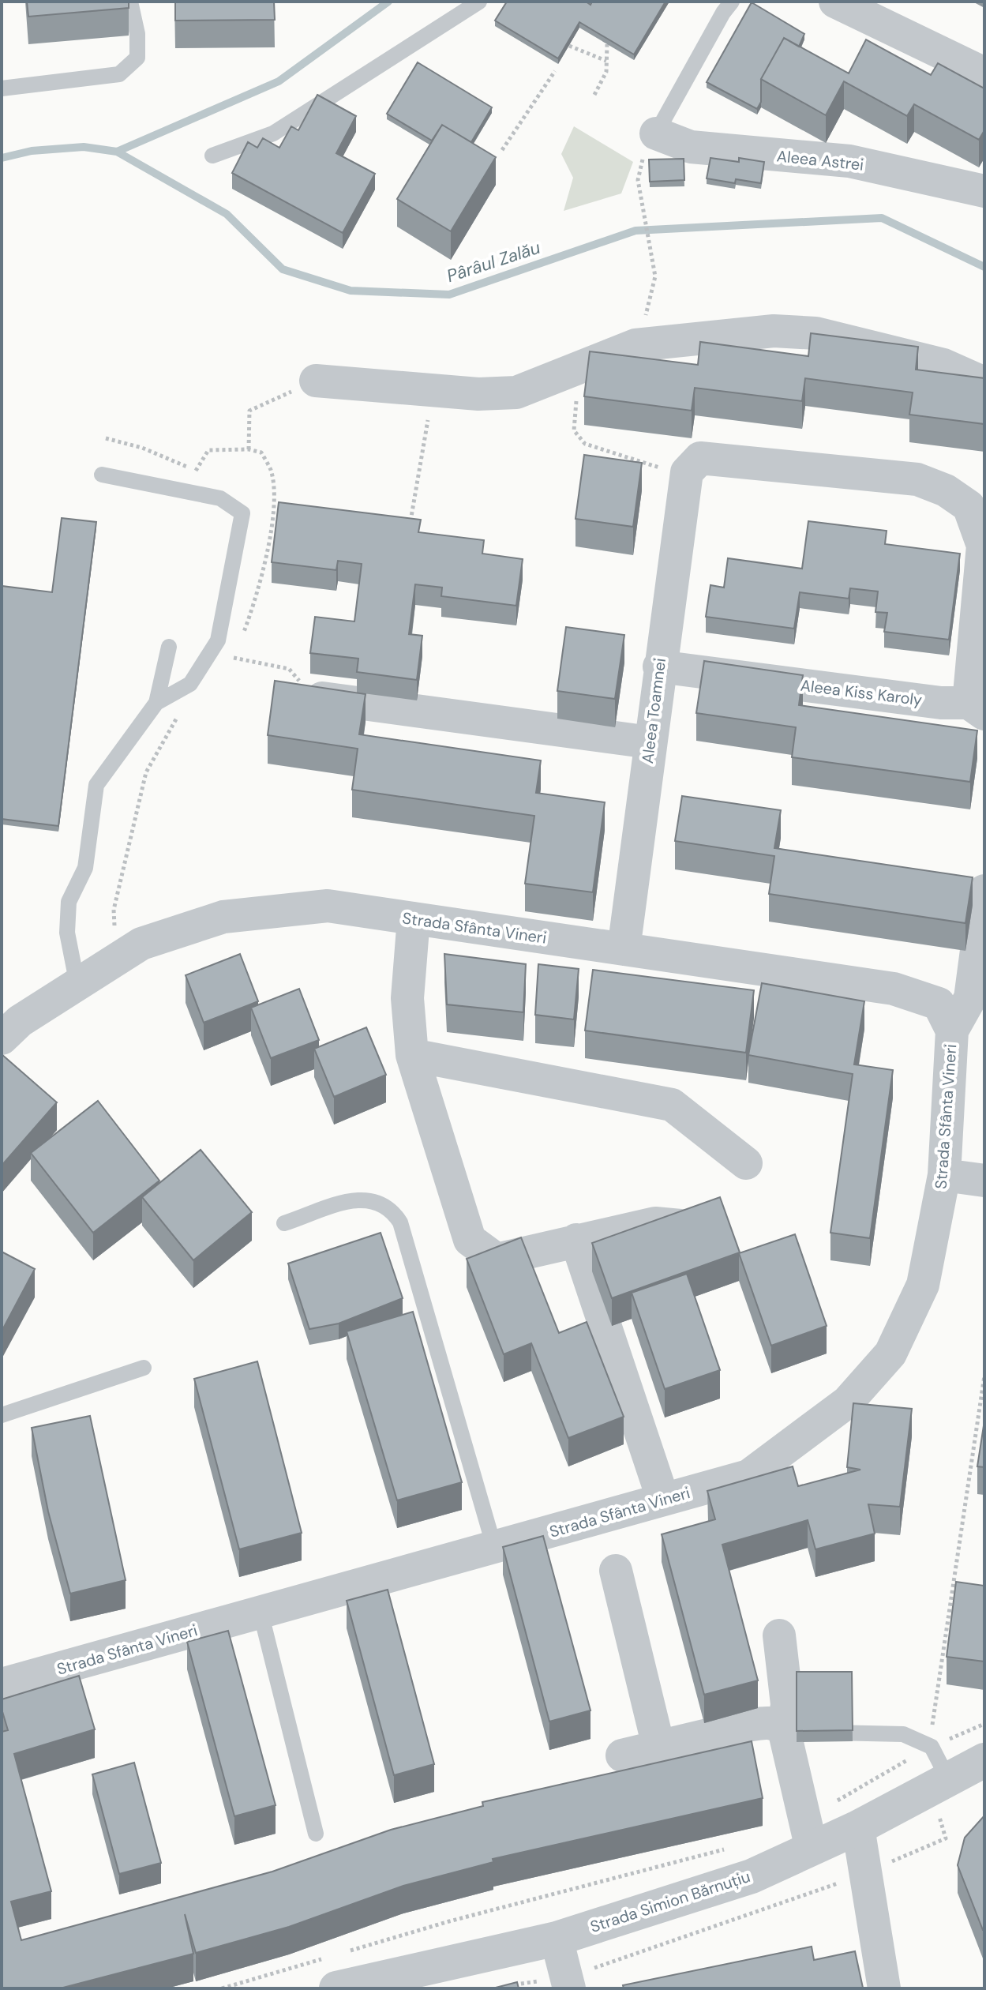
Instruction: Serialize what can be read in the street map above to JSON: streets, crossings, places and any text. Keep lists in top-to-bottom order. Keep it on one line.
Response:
{"streets":{"street":["Aleea Astrei","Aleea Kiss Karoly","Aleea Toamnei","Strada Sfânta Vineri","Strada Simion Bărnuțiu"]},"crossings":[["Aleea Kiss Karoly","Aleea Toamnei"],["Aleea Toamnei","Strada Sfânta Vineri"]],"water":["Pârâul Zalău"]}
